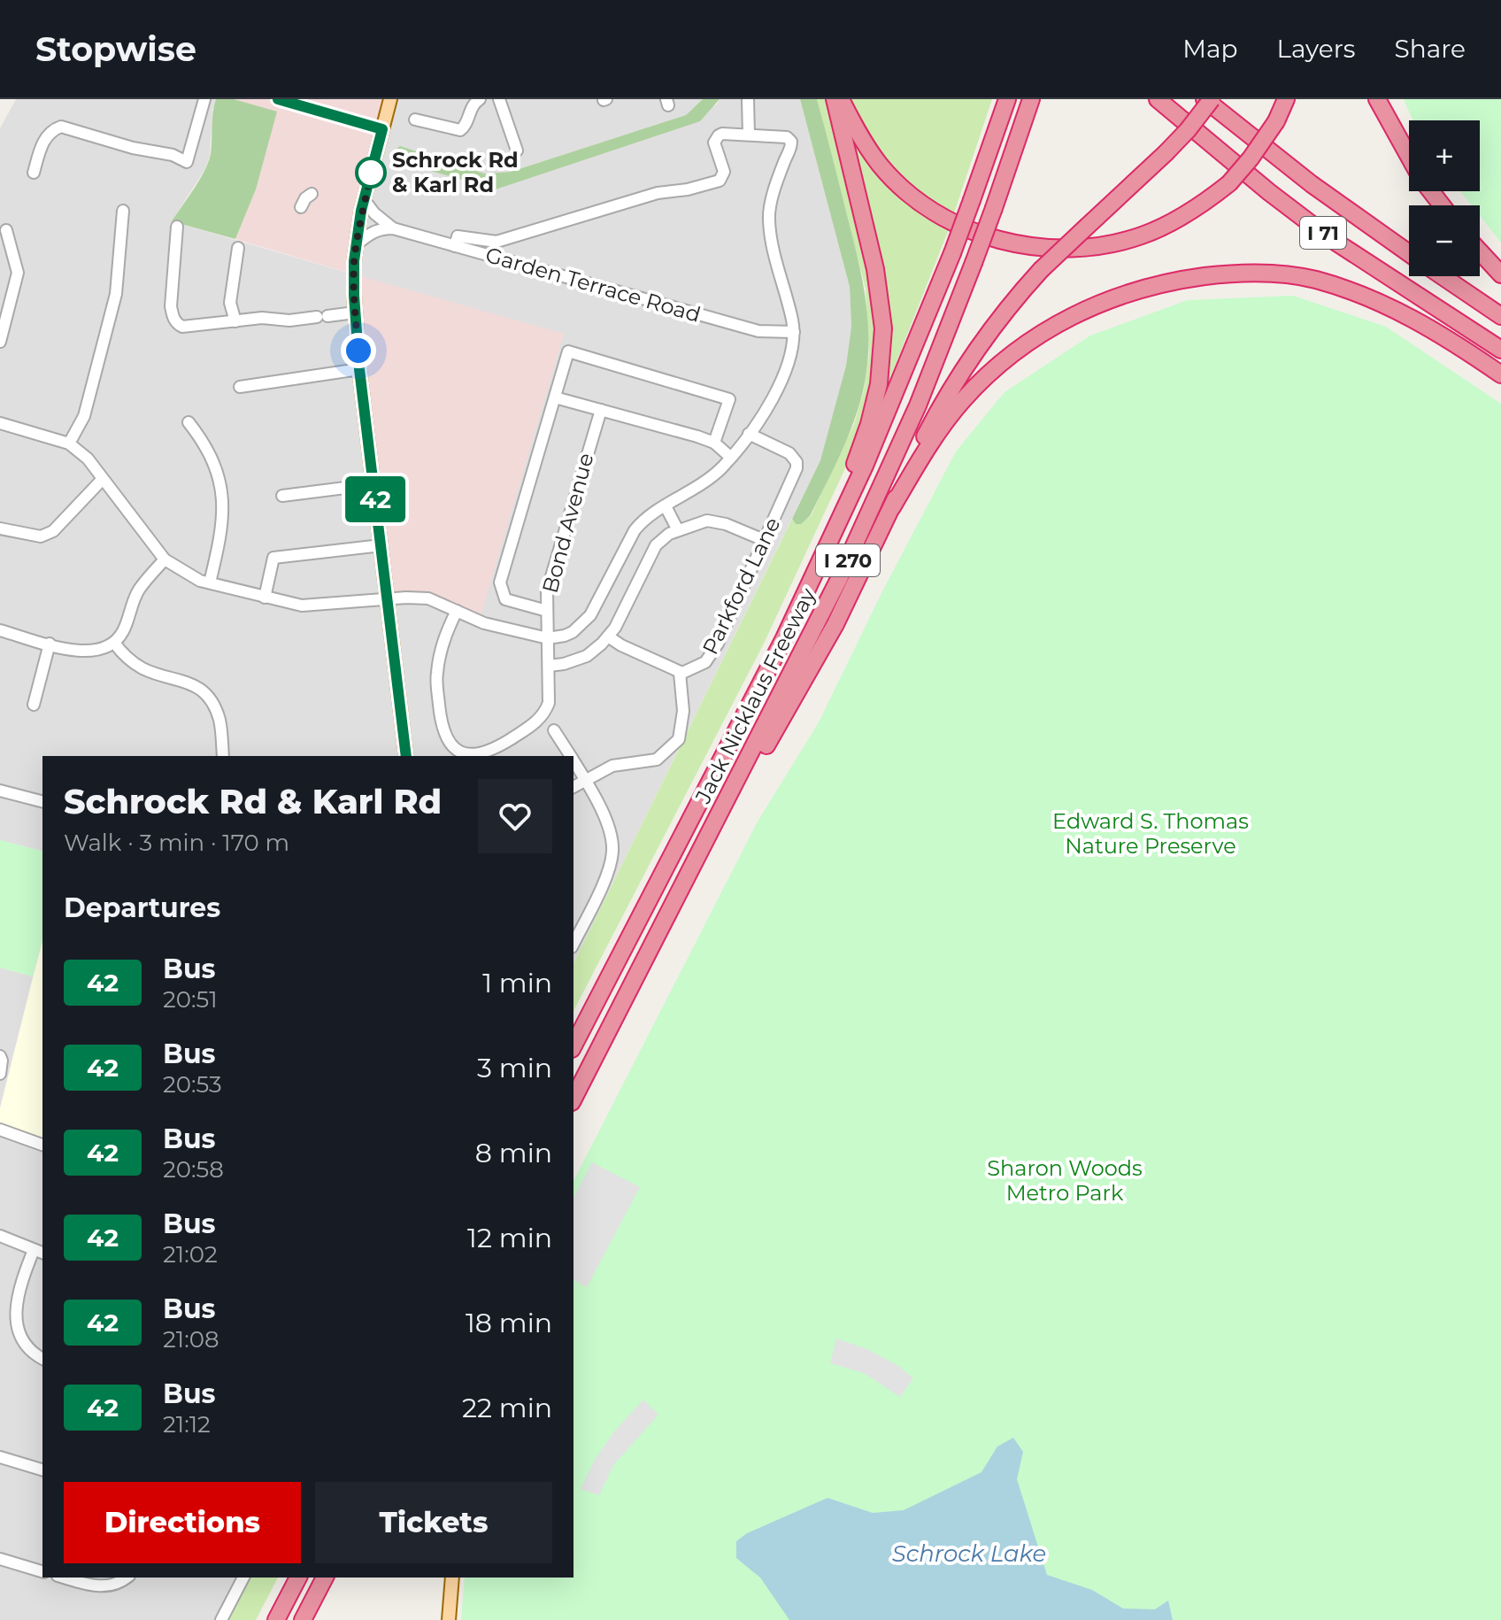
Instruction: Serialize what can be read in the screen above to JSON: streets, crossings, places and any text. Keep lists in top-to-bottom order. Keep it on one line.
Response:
{"streets":{"highway":["I 71","I 270","Jack Nicklaus Freeway"],"street":["Garden Terrace Road","Bond Avenue","Parkford Lane"]},"water":["Schrock Lake"],"parks":["Edward S. Thomas Nature Preserve","Sharon Woods Metro Park"],"places":["Schrock Rd & Karl Rd"],"lines":["bus line 42"],"page":{"header":"Stopwise","nav":["Map","Layers","Share"],"on_map":"42","map_buttons":["+","−"],"heading":[["Schrock Rd & Karl Rd","Walk · 3 min · 170 m"],"Departures"],"list":[{"mark":"42","name":"Bus","note":"20:51","value":"1 min"},{"mark":"42","name":"Bus","note":"20:53","value":"3 min"},{"mark":"42","name":"Bus","note":"20:58","value":"8 min"},{"mark":"42","name":"Bus","note":"21:02","value":"12 min"},{"mark":"42","name":"Bus","note":"21:08","value":"18 min"},{"mark":"42","name":"Bus","note":"21:12","value":"22 min"}],"buttons":["Directions","Tickets"]}}
